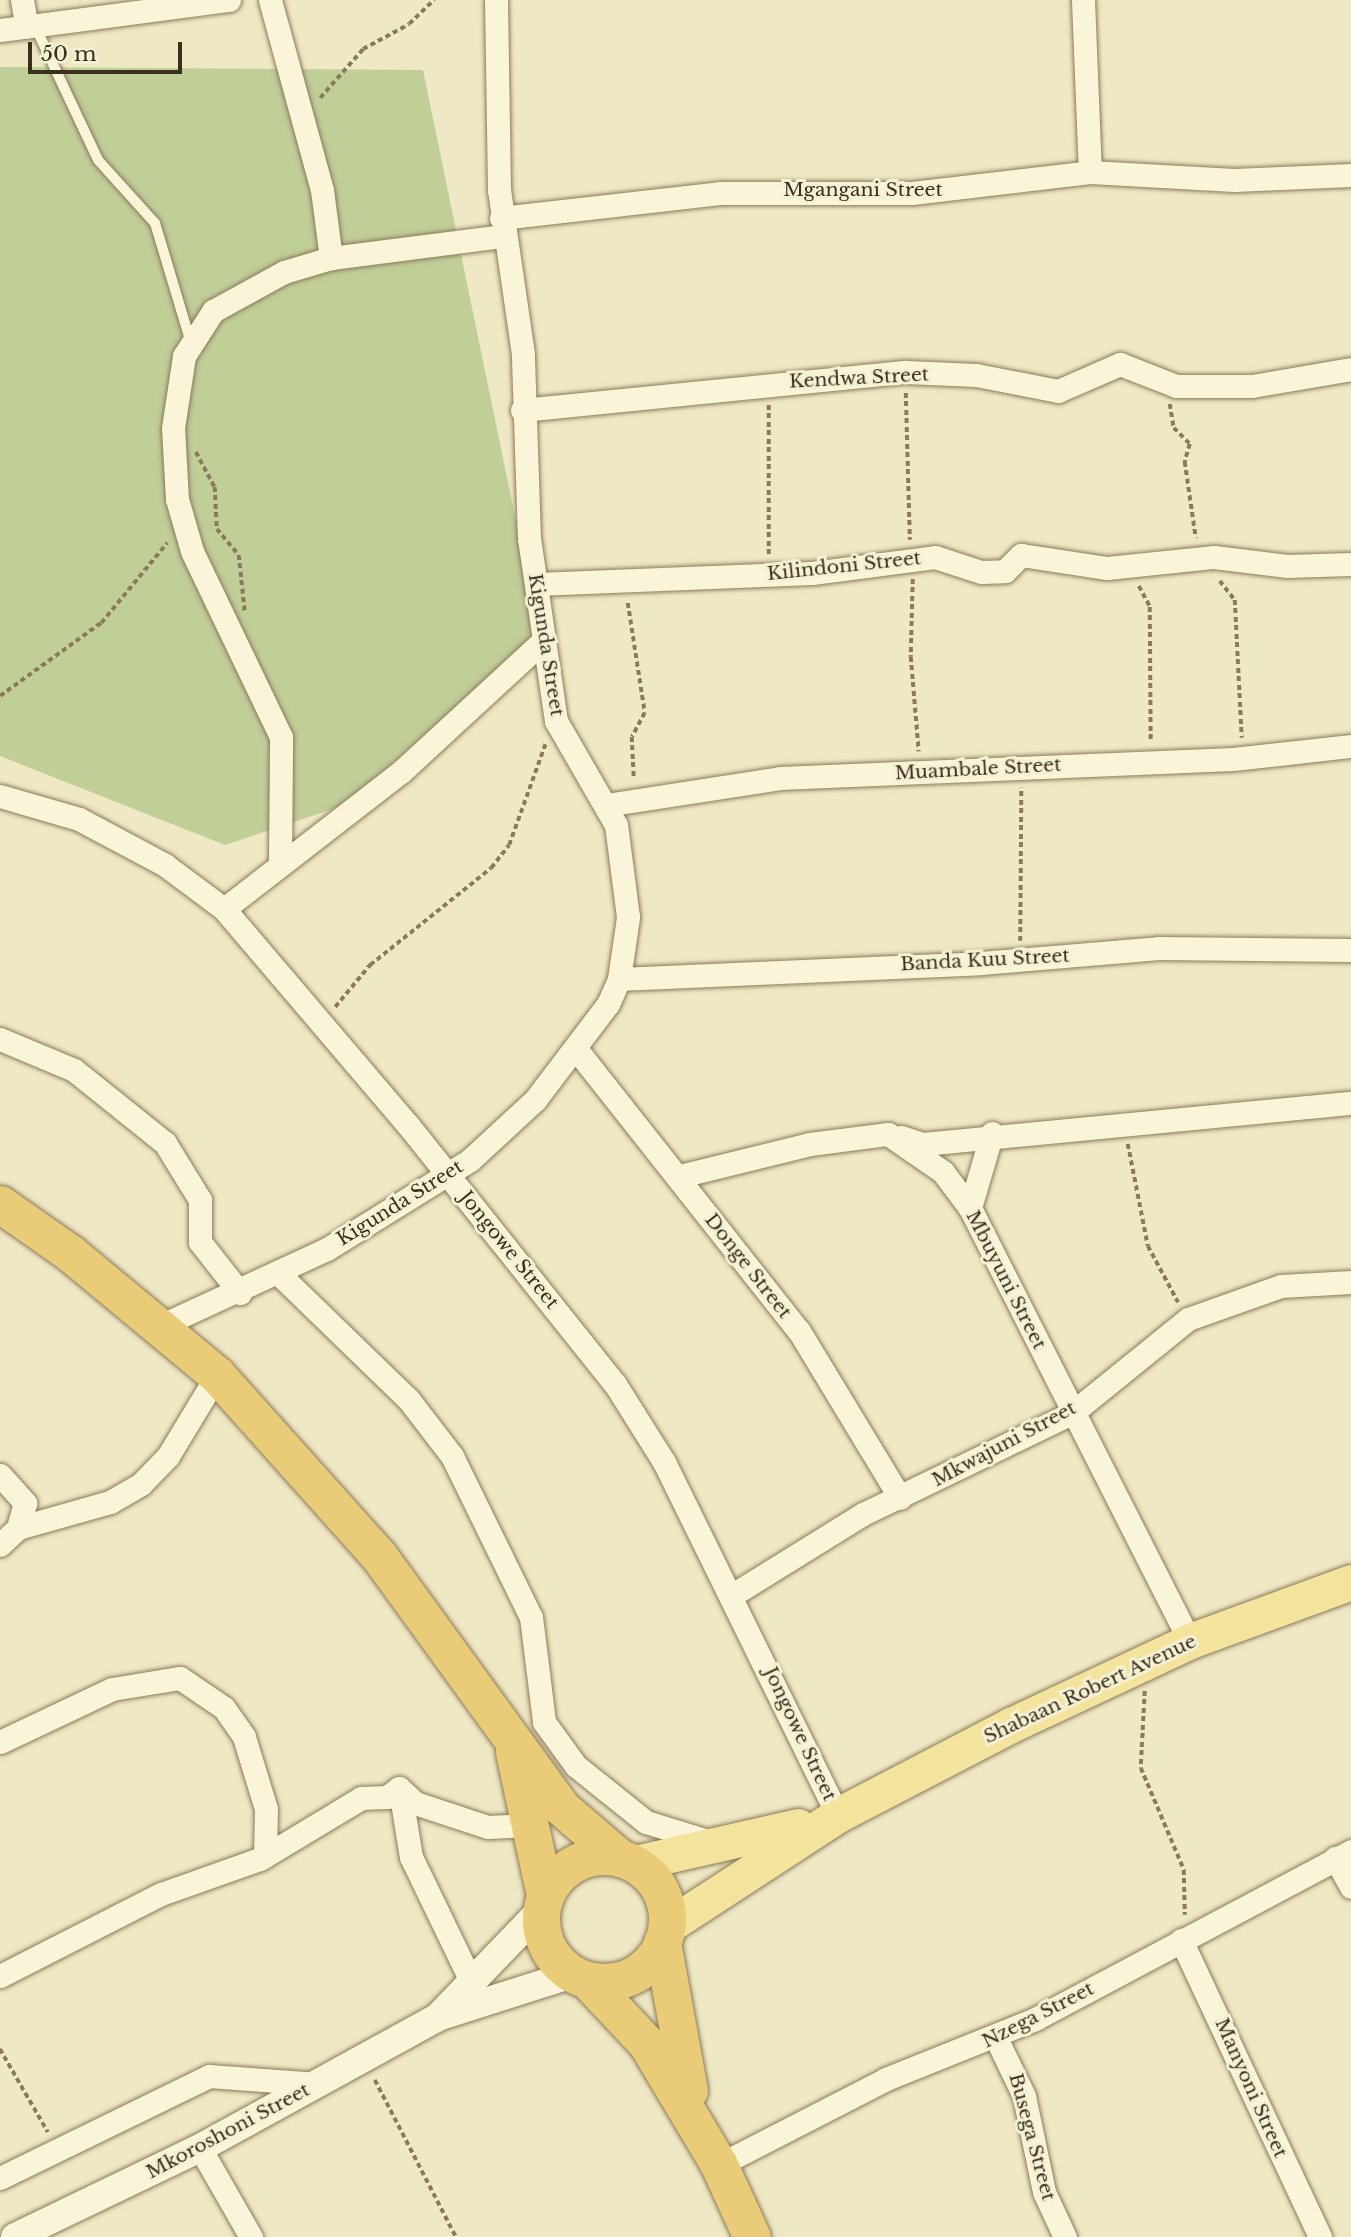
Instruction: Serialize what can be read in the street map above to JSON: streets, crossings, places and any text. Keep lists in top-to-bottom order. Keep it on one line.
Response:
{"streets":{"main road":["Shabaan Robert Avenue"],"street":["Mgangani Street","Kendwa Street","Kilindoni Street","Kigunda Street","Muambale Street","Banda Kuu Street","Jongowe Street","Donge Street","Mbuyuni Street","Mkwajuni Street","Nzega Street","Manyoni Street","Mkoroshoni Street","Busega Street"]},"crossings":[["Mgangani Street","Kigunda Street"],["Kendwa Street","Kigunda Street"],["Kilindoni Street","Kigunda Street"],["Kigunda Street","Muambale Street"],["Kigunda Street","Banda Kuu Street"],["Kigunda Street","Jongowe Street"],["Kigunda Street","Donge Street"],["Jongowe Street","Mkwajuni Street"],["Jongowe Street","Shabaan Robert Avenue"],["Donge Street","Mkwajuni Street"],["Mbuyuni Street","Mkwajuni Street"],["Mbuyuni Street","Shabaan Robert Avenue"],["Shabaan Robert Avenue","Mkoroshoni Street"],["Nzega Street","Manyoni Street"],["Nzega Street","Busega Street"]],"scale_bar":"50 m"}
